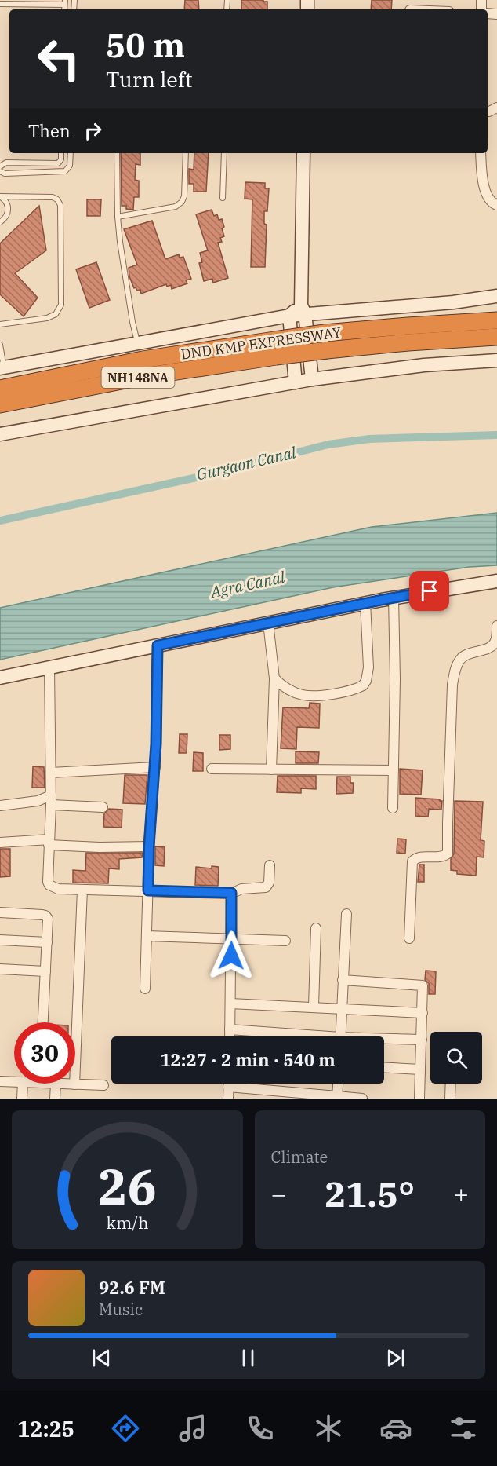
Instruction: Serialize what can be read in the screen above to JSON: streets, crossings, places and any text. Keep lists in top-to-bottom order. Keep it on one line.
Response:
{"streets":{"highway":["DND KMP EXPRESSWAY","NH148NA"]},"water":["Gurgaon Canal","Agra Canal"],"page":{"turn":["50 m","Turn left"],"then":"Then","limit":"30","trip":"12:27 · 2 min · 540 m","tile":"Climate","heat":["−","21.5°","+"],"song":["92.6 FM","Music"],"tabs":"12:25","gauge":["26","km/h"]}}
